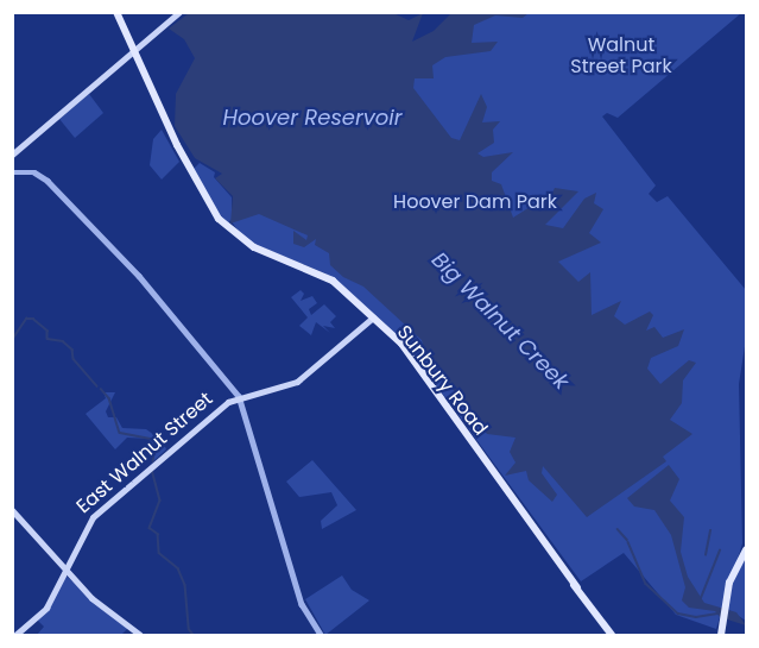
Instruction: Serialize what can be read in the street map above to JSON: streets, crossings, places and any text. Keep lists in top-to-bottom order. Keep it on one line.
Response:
{"streets":{"main road":["Sunbury Road","East Walnut Street"]},"crossings":[["Sunbury Road","East Walnut Street"]],"water":["Hoover Reservoir","Big Walnut Creek"],"parks":["Walnut Street Park","Hoover Dam Park"]}
